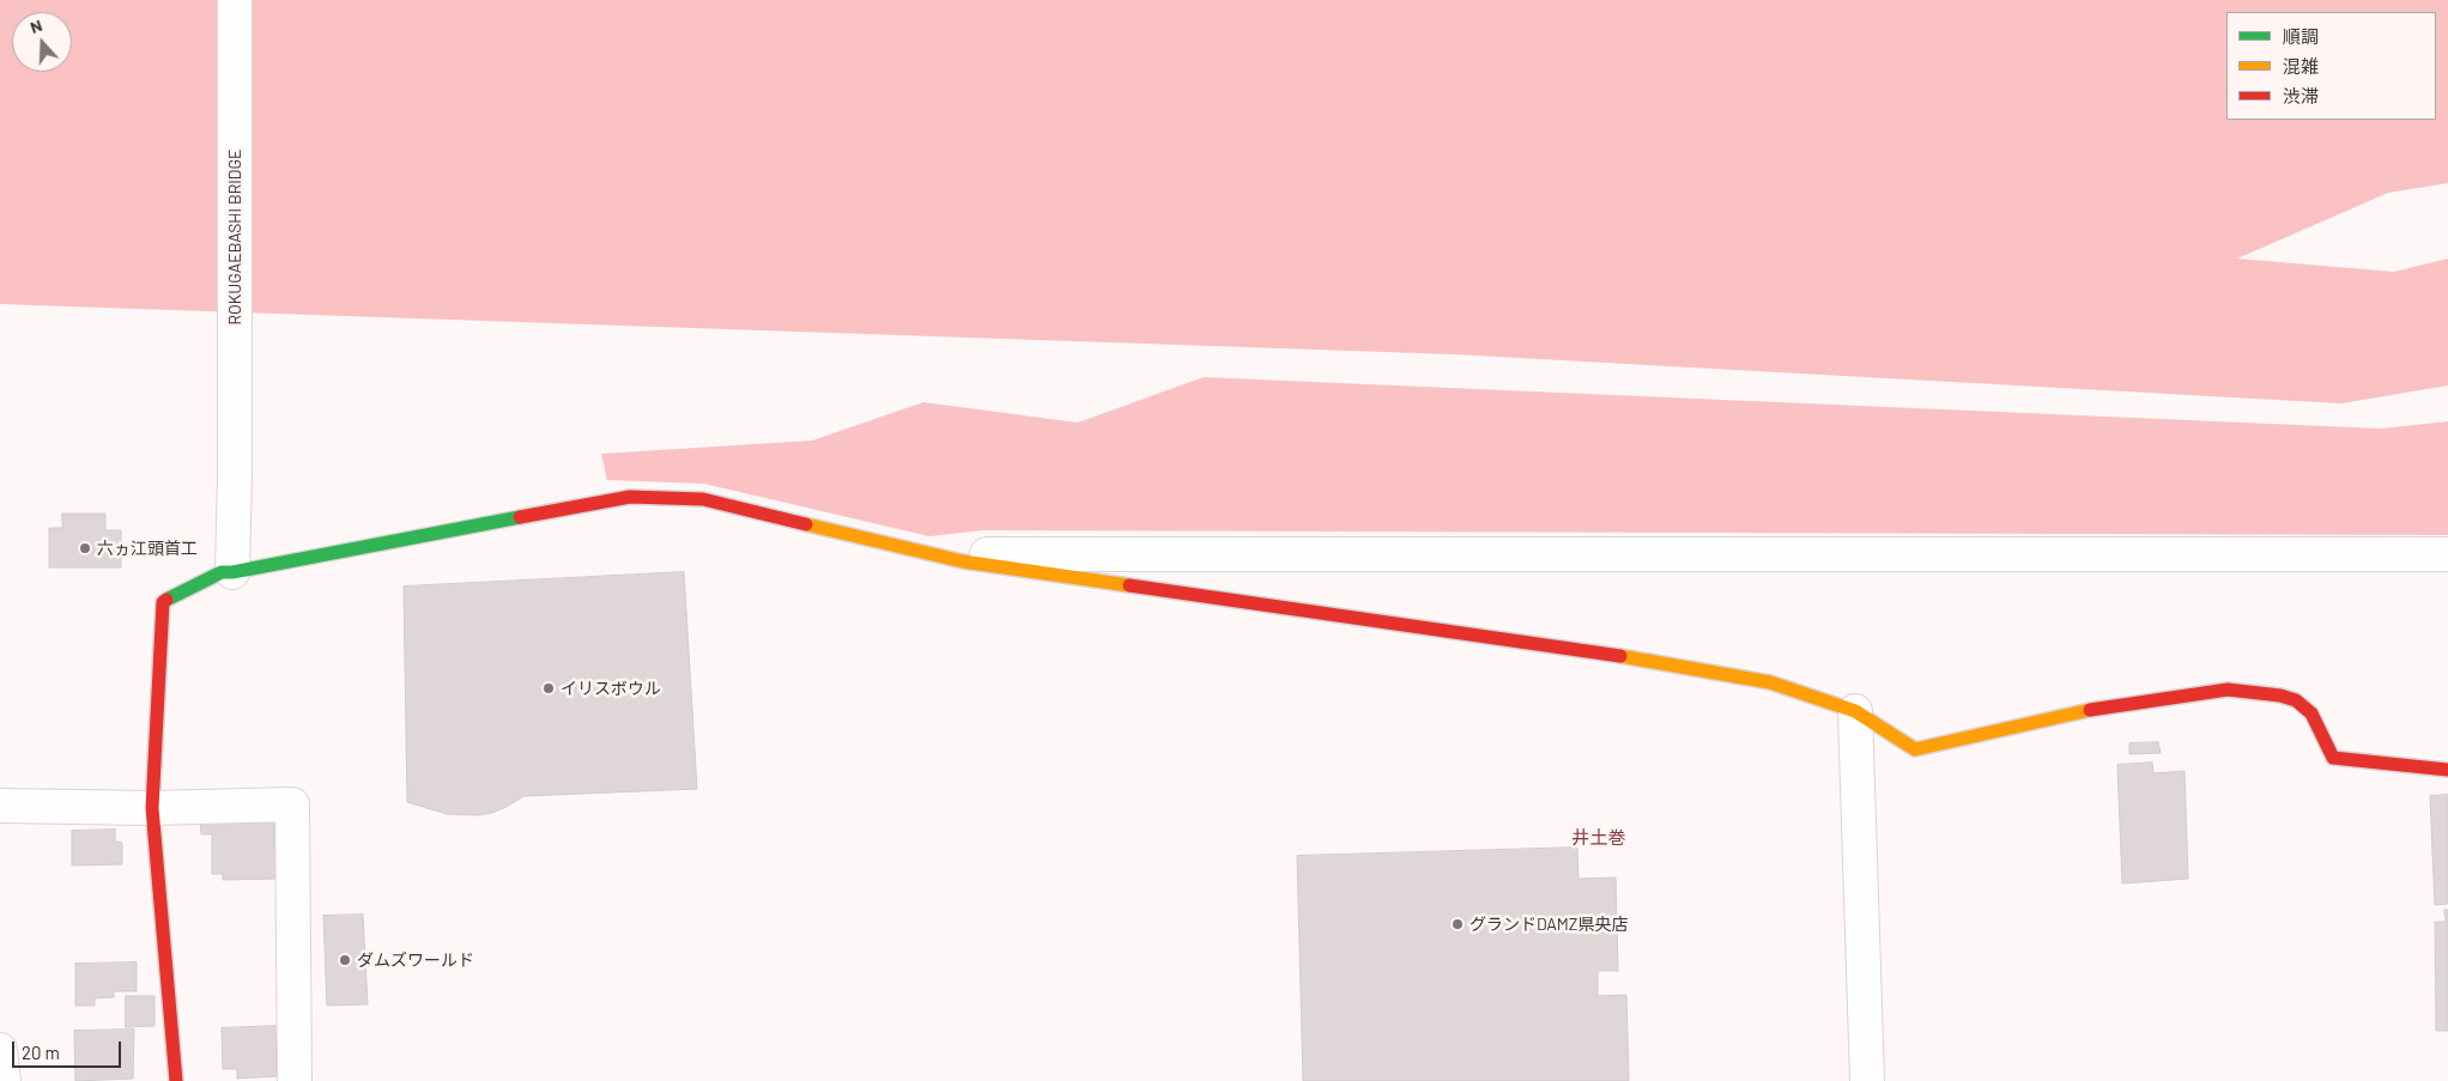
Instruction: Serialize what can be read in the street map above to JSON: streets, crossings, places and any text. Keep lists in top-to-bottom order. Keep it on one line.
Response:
{"streets":{"street":["ROKUGAEBASHI BRIDGE"]},"districts":["井土巻"],"places":["六ヵ江頭首工","イリスボウル","グランドDAMZ県央店","ダムズワールド"],"legend":["順調","混雑","渋滞"],"scale_bar":"20 m","north":"top"}
